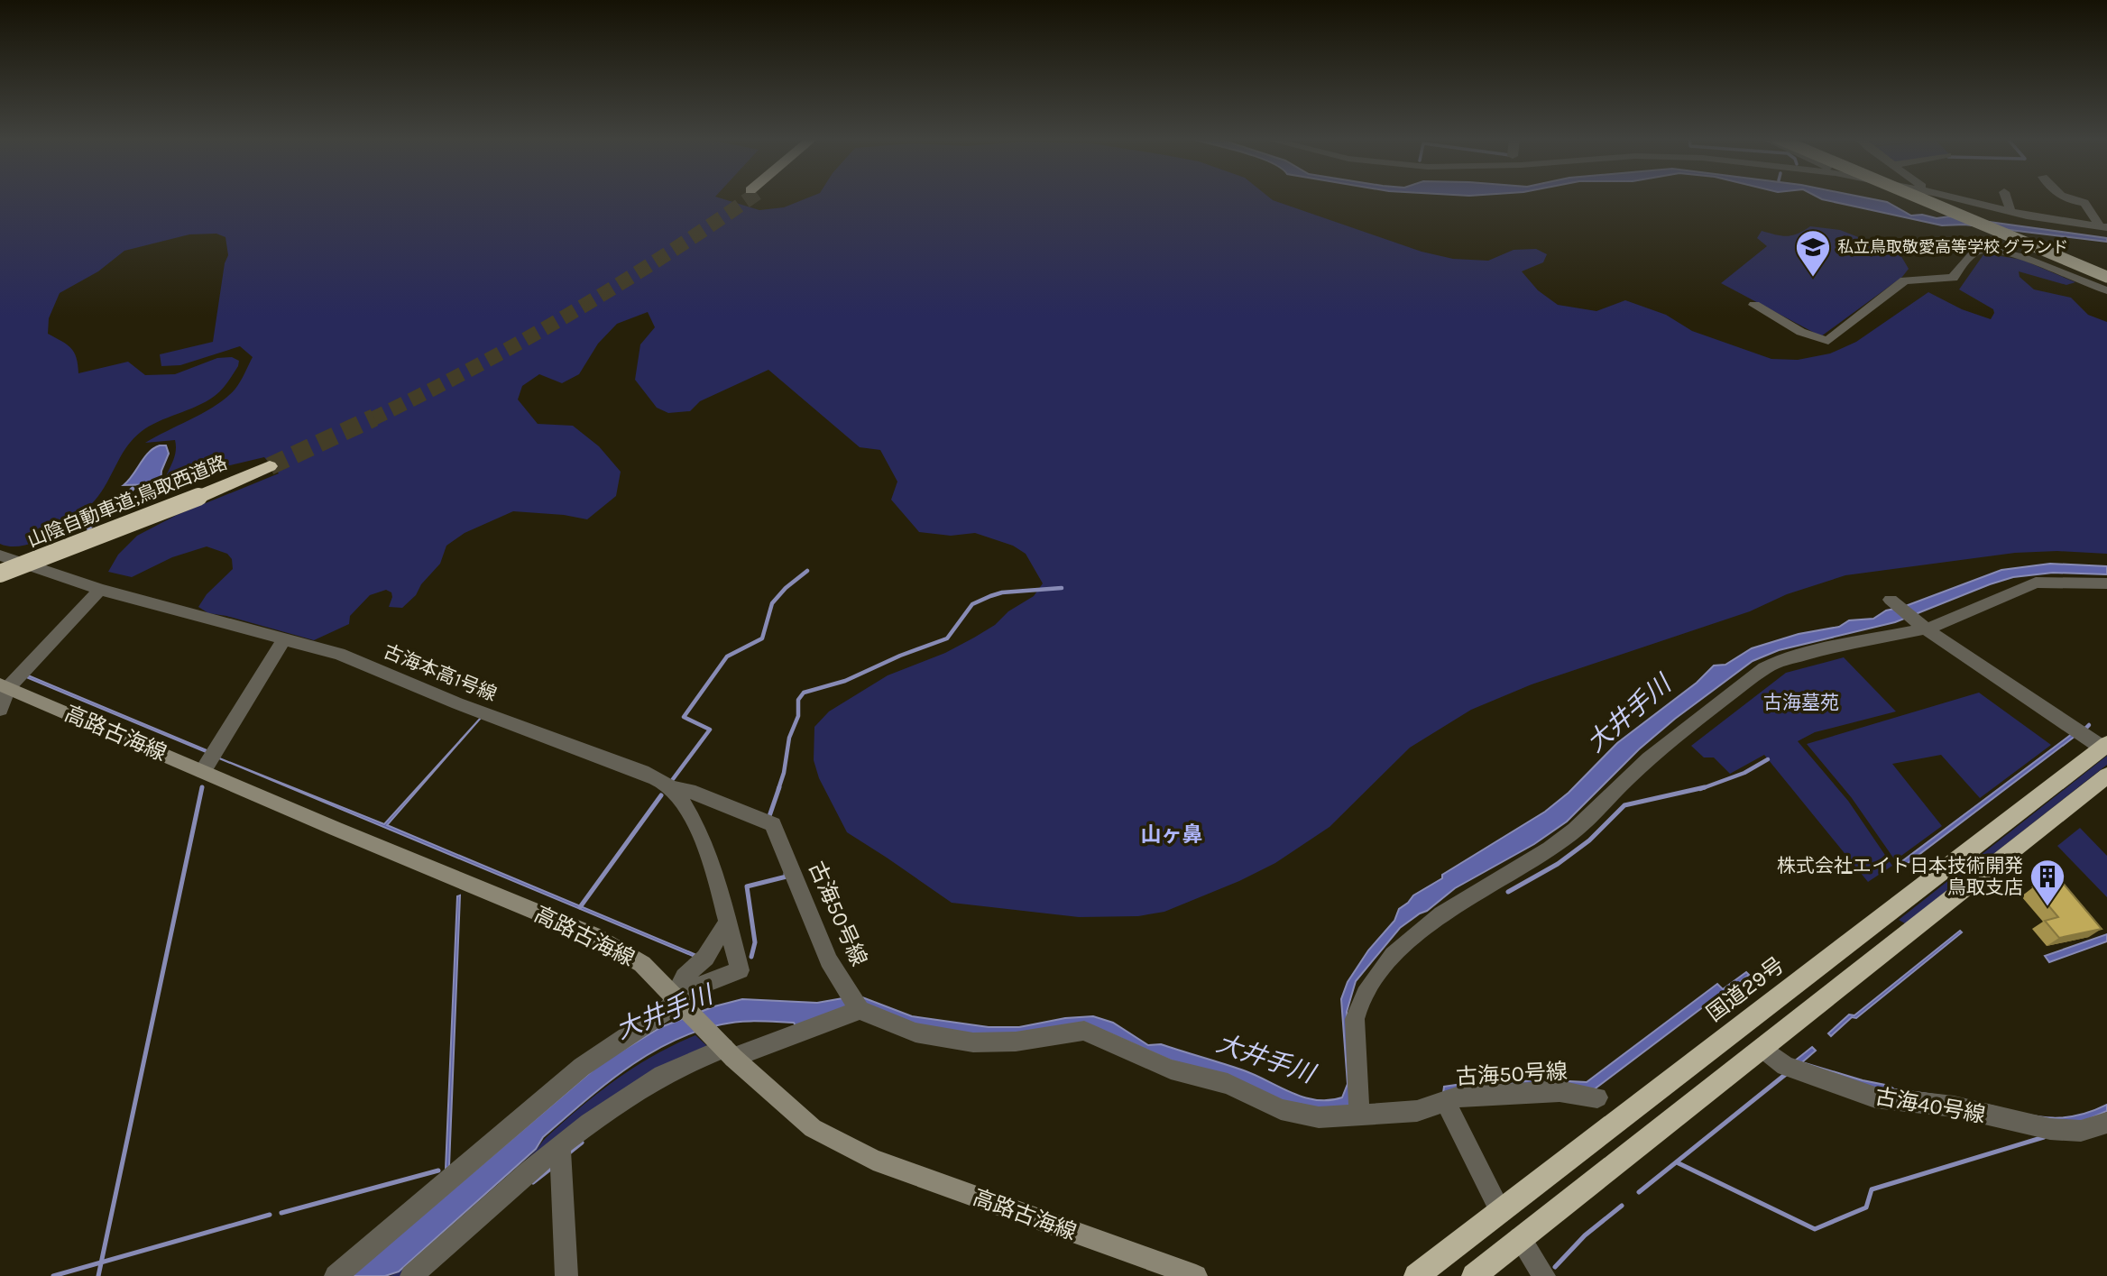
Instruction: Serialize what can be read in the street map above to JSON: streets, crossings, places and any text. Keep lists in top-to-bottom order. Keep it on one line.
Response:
{"streets":{"highway":["山陰自動車道;鳥取西道路","国道29号"],"main road":["高路古海線"],"street":["古海本高1号線","古海50号線","古海40号線"]},"crossings":[["古海本高1号線","高路古海線"],["古海本高1号線","古海50号線"]],"districts":["山ヶ鼻"],"water":["大井手川"],"parks":["古海墓苑"],"places":{"school or university":["私立鳥取敬愛高等学校 グランド"],"building":["株式会社エイト日本技術開発 鳥取支店"]}}
